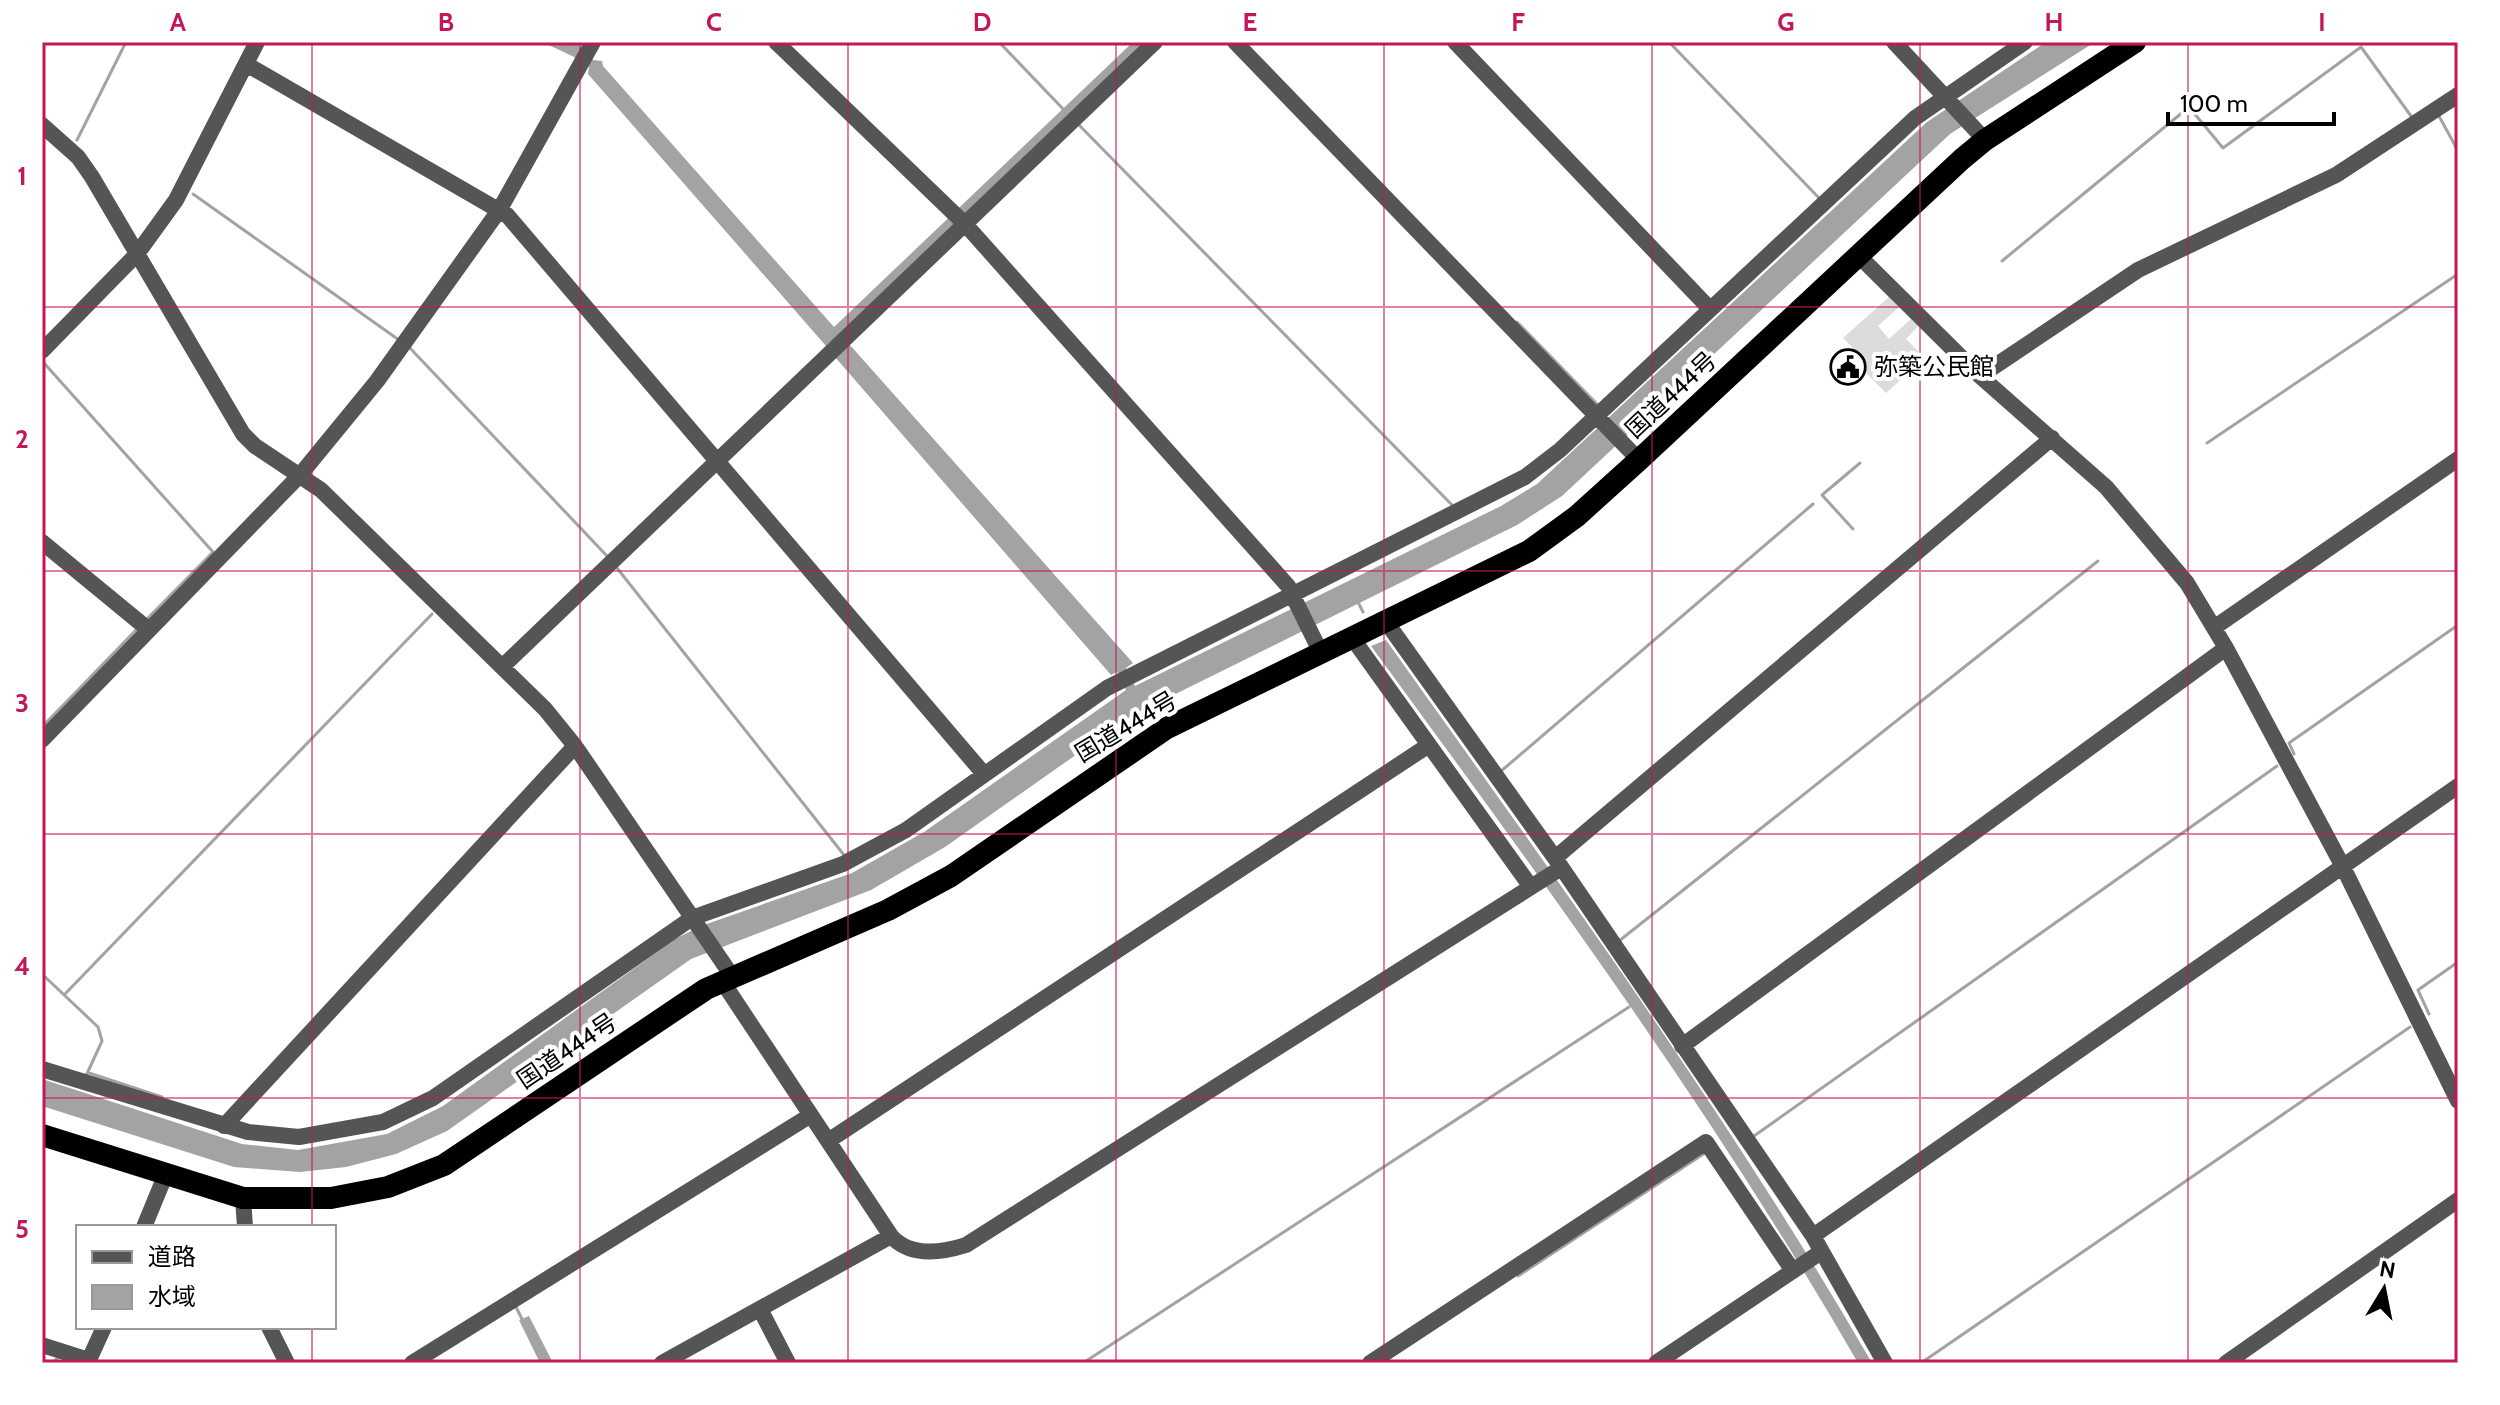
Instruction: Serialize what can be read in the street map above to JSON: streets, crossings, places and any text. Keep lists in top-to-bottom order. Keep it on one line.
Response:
{"streets":{"highway":["国道444号"]},"places":{"public building":["弥築公民館"]},"legend":["道路","水域"],"scale_bar":"100 m","north":"top","grid":{"columns":["A","B","C","D","E","F","G","H","I"],"rows":["1","2","3","4","5"]}}
